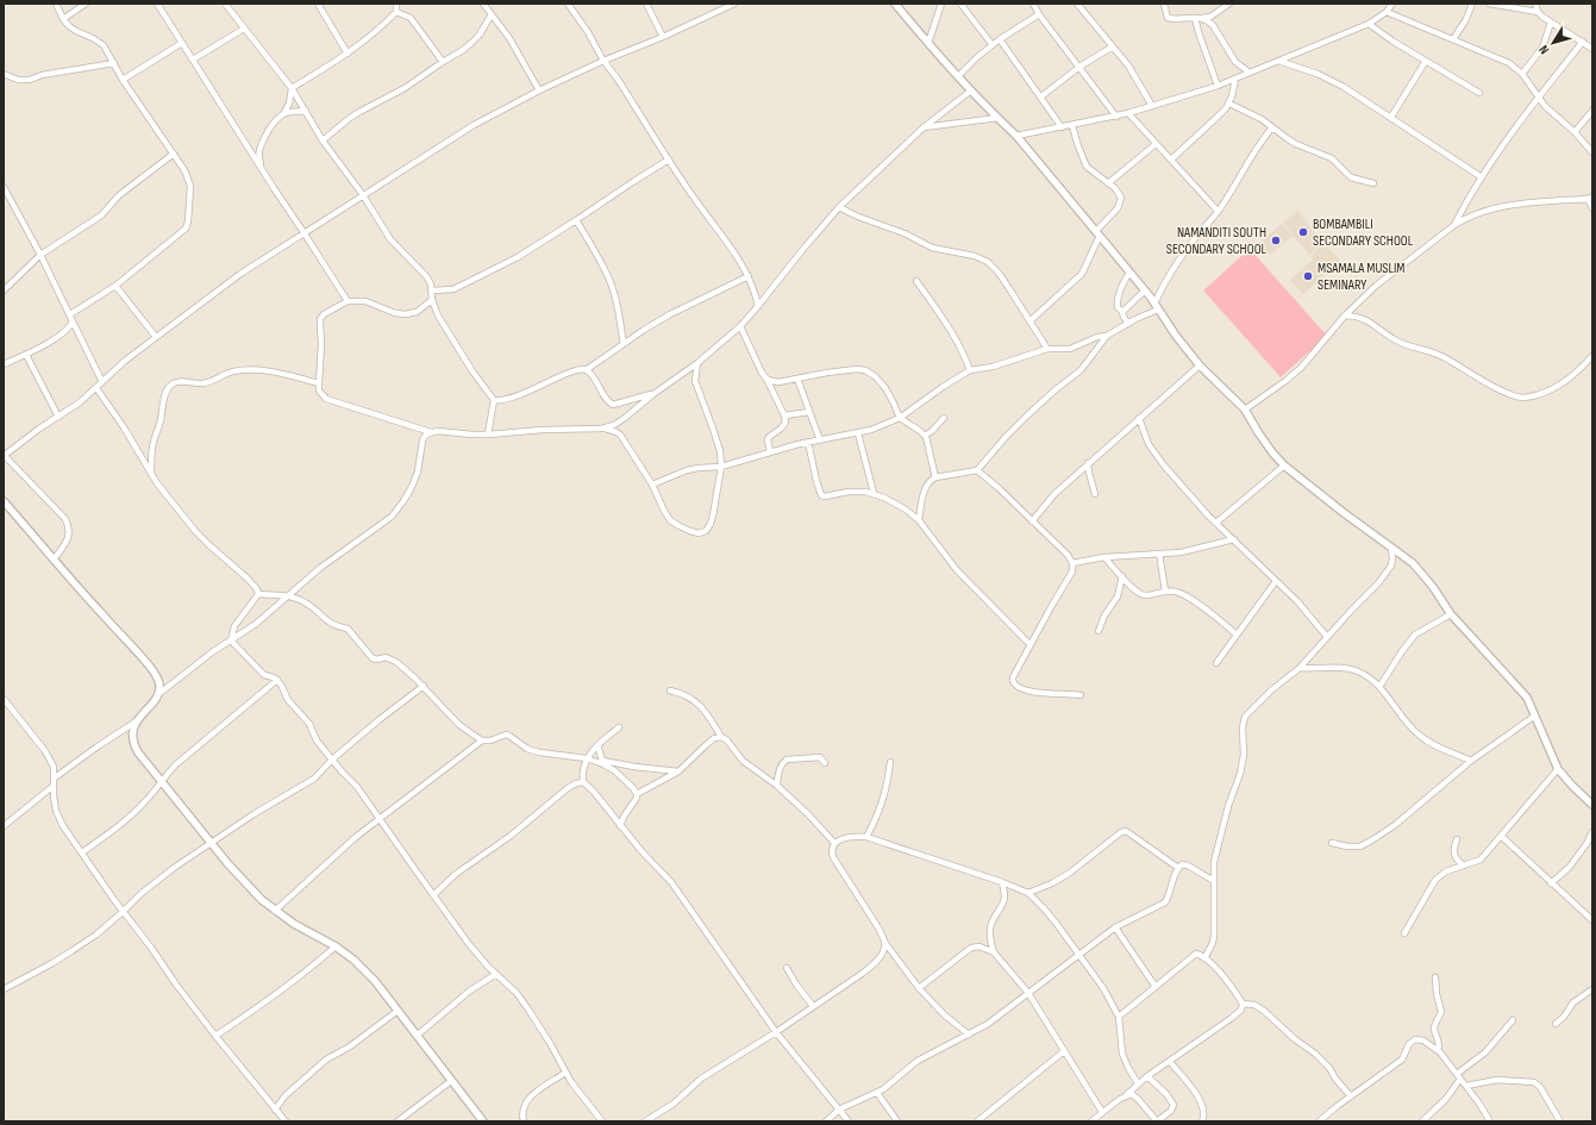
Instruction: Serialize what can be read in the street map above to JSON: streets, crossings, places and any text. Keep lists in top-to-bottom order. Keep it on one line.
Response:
{"places":["BOMBAMBILI SECONDARY SCHOOL","NAMANDITI SOUTH SECONDARY SCHOOL","MSAMALA MUSLIM SEMINARY"],"north":"bottom left"}
